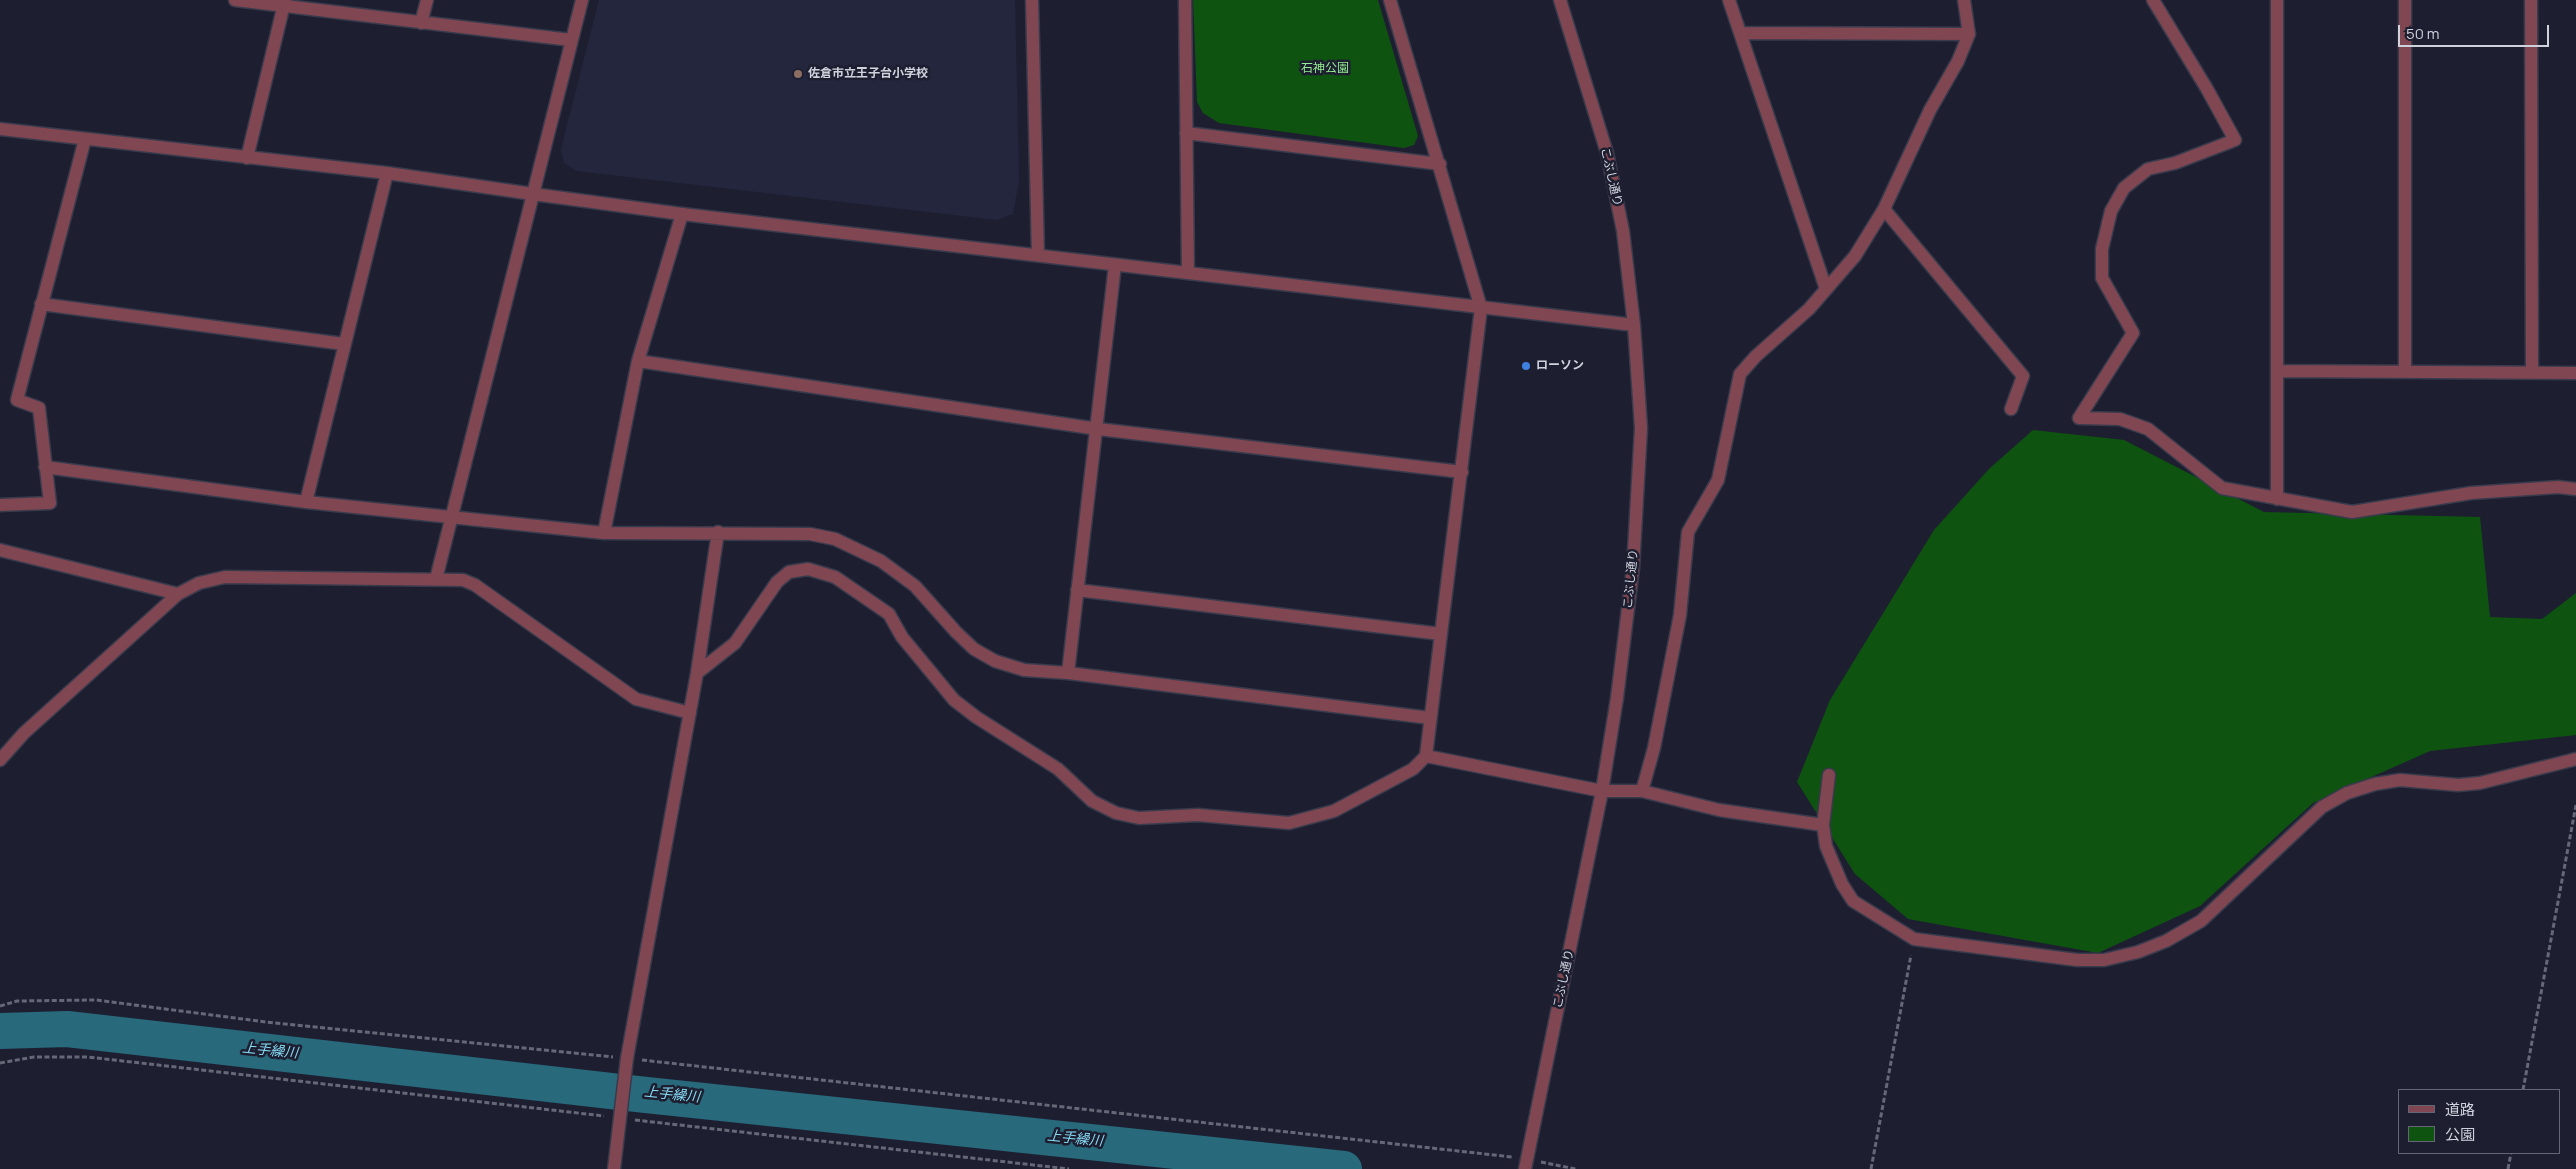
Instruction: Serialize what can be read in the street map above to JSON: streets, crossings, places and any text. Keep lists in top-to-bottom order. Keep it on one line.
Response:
{"streets":{"street":["こぶし通り"]},"water":["上手繰川"],"parks":["石神公園"],"places":["佐倉市立王子台小学校","ローソン"],"legend":["道路","公園"],"scale_bar":"50 m"}
